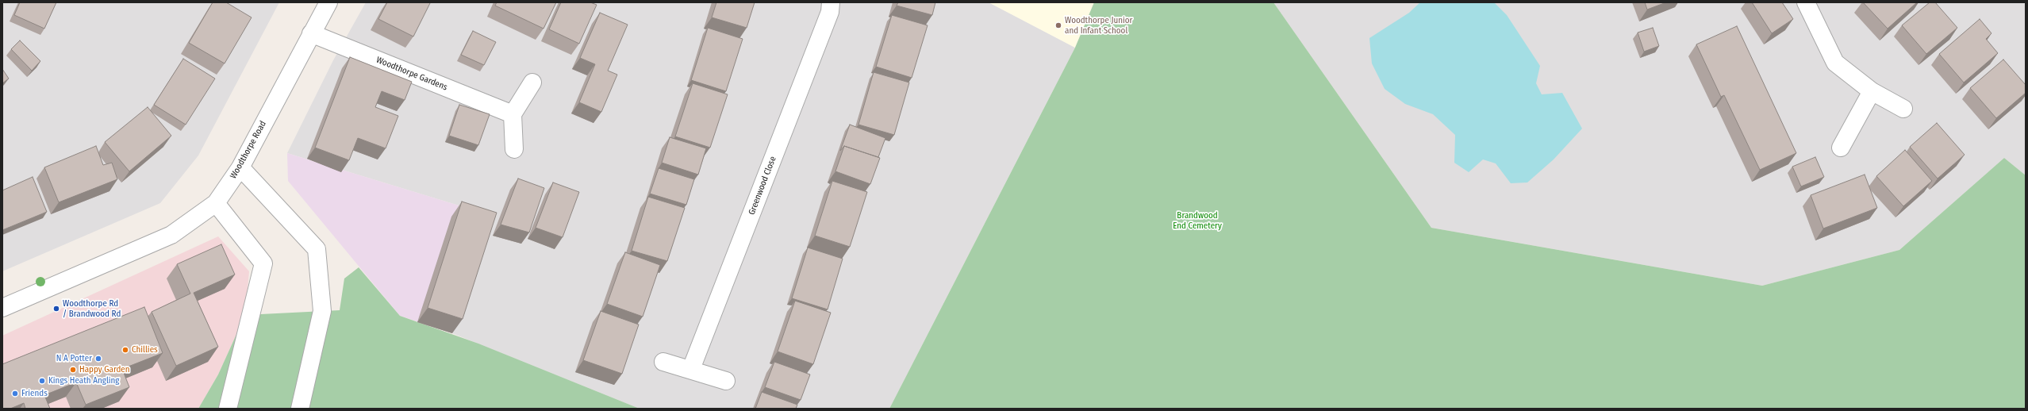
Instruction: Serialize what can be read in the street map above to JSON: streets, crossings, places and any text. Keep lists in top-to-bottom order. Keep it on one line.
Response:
{"streets":{"street":["Woodthorpe Gardens","Woodthorpe Road","Greenwood Close"]},"crossings":[["Woodthorpe Gardens","Woodthorpe Road"]],"parks":["Brandwood End Cemetery"],"places":["Woodthorpe Junior and Infant School","Woodthorpe Rd / Brandwood Rd","Chillies","N A Potter","Happy Garden","Kings Heath Angling","Friends"]}
